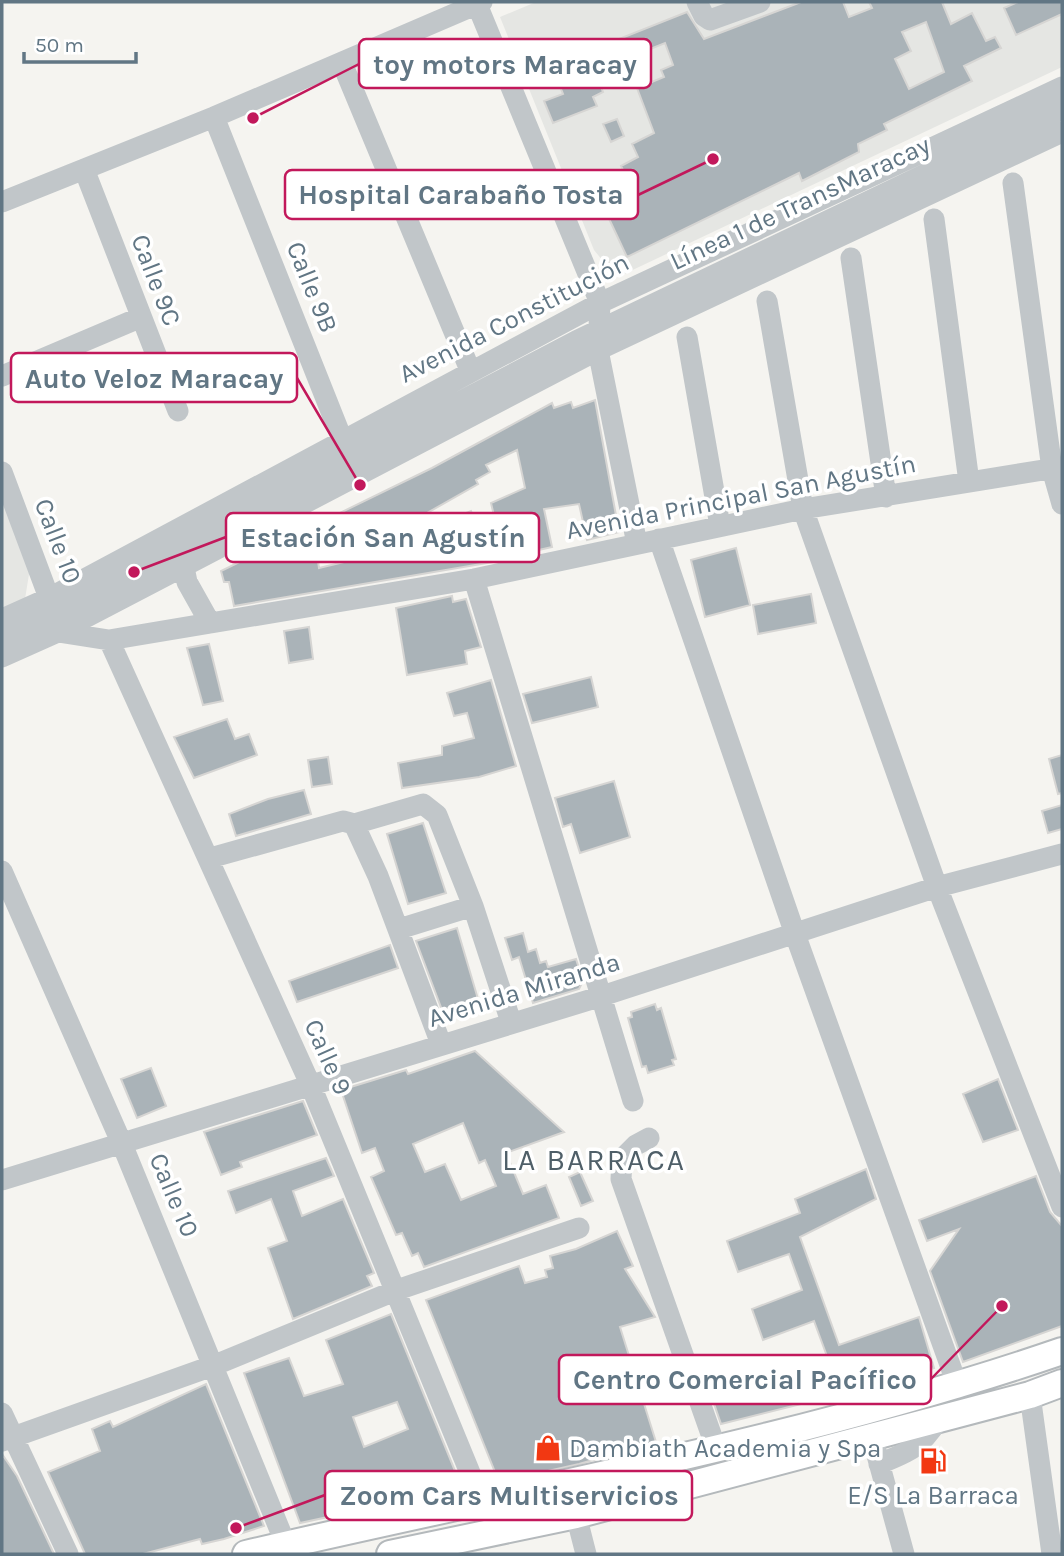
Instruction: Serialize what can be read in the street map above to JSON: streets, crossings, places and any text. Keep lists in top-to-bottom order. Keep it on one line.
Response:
{"streets":{"street":["Línea 1 de TransMaracay","Calle 9C","Calle 9B","Avenida Constitución","Avenida Principal San Agustín","Calle 10","Avenida Miranda","Calle 9"]},"crossings":[["Línea 1 de TransMaracay","Avenida Constitución"],["Línea 1 de TransMaracay","Avenida Principal San Agustín"],["Línea 1 de TransMaracay","Calle 10"],["Calle 9B","Avenida Constitución"],["Avenida Constitución","Avenida Principal San Agustín"],["Avenida Constitución","Calle 10"],["Avenida Principal San Agustín","Calle 10"],["Avenida Principal San Agustín","Calle 9"],["Calle 10","Avenida Miranda"],["Avenida Miranda","Calle 9"]],"districts":["LA BARRACA"],"places":{"other":["toy motors Maracay","Hospital Carabaño Tosta","Auto Veloz Maracay","Estación San Agustín","Centro Comercial Pacífico","Zoom Cars Multiservicios"],"shop":["Dambiath Academia y Spa"],"fuel station":["E/S La Barraca"]},"scale_bar":"50 m"}
